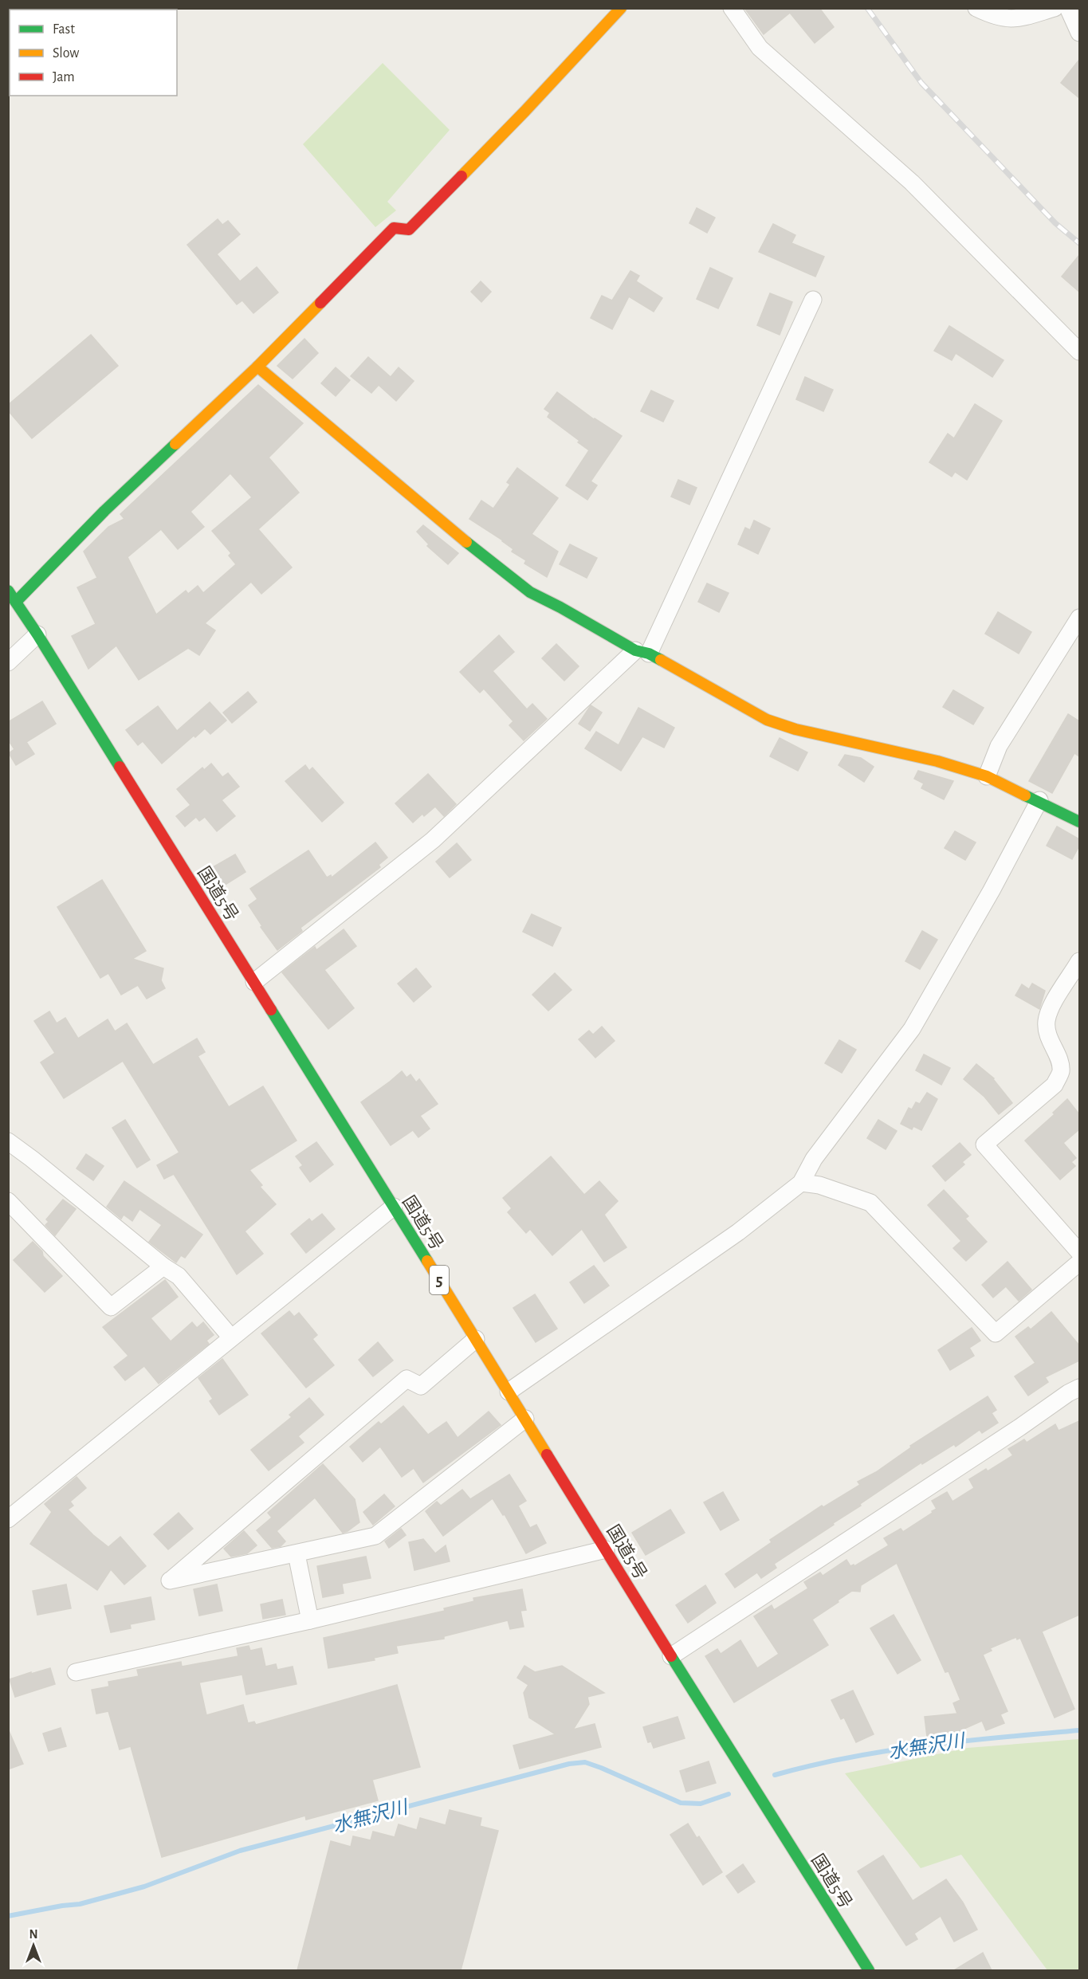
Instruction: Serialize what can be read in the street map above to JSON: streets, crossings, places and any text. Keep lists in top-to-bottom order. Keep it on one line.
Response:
{"streets":{"main road":["国道5号","5"]},"water":["水無沢川"],"legend":["Fast","Slow","Jam"],"north":"top"}
